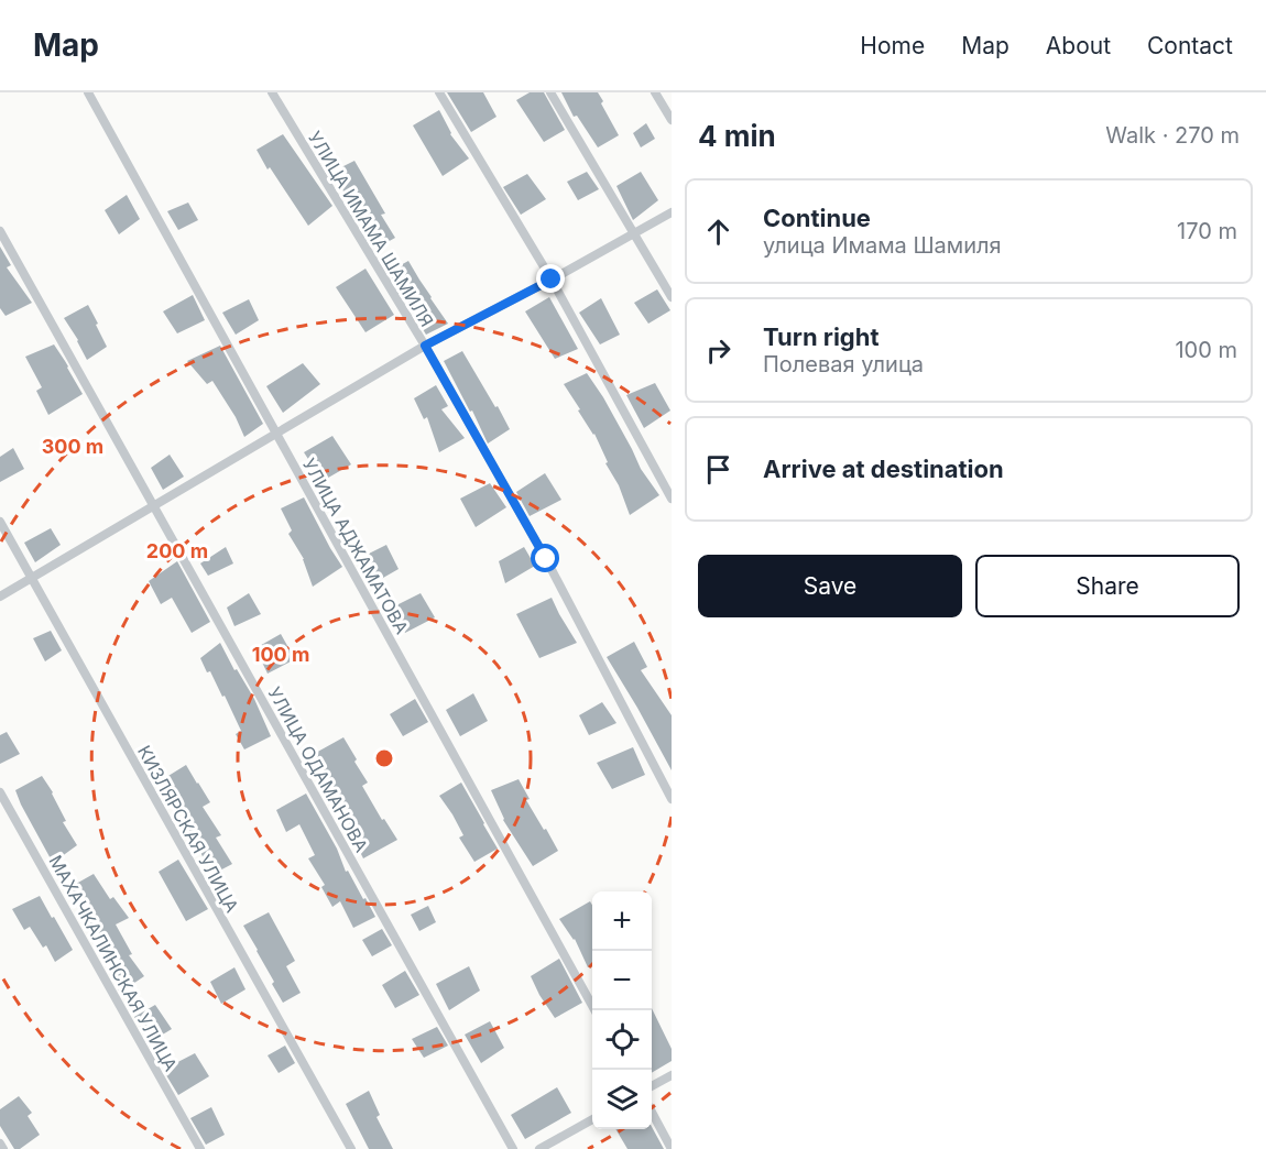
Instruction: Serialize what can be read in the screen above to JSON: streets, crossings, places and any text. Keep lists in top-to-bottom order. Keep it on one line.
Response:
{"streets":{"street":["УЛИЦА ИМАМА ШАМИЛЯ","УЛИЦА АДЖАМАТОВА","УЛИЦА ОДАМАНОВА","КИЗЛЯРСКАЯ УЛИЦА","МАХАЧКАЛИНСКАЯ УЛИЦА"]},"page":{"header":"Map","nav":["Home","Map","About","Contact"],"heading":["4 min","Walk · 270 m"],"list":[["Continue","улица Имама Шамиля","170 m"],["Turn right","Полевая улица","100 m"],"Arrive at destination"],"buttons":["Save","Share"],"map_buttons":["+","−"]},"rings":["300 m","200 m","100 m"]}
